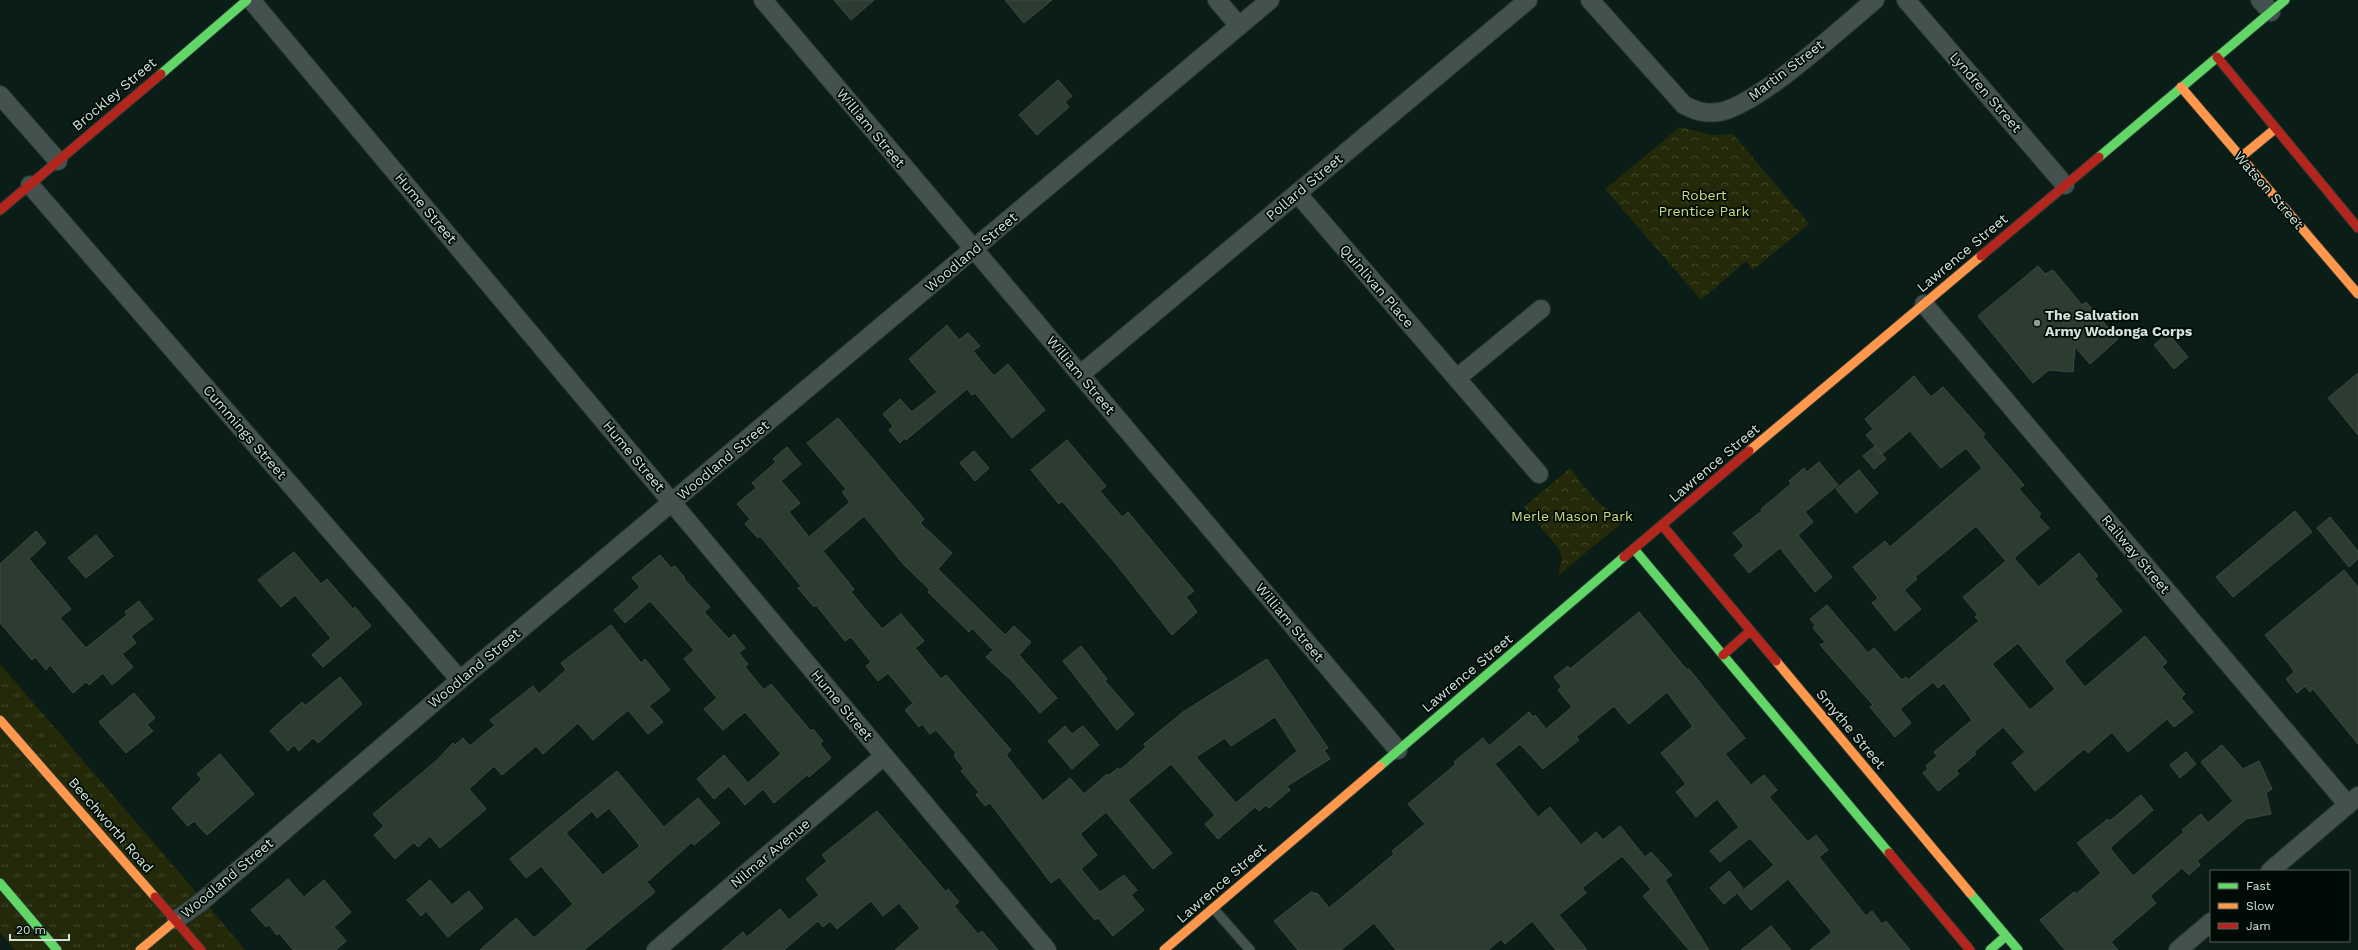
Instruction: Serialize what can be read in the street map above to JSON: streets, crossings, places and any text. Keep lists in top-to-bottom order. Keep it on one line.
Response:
{"streets":{"main road":["Brockley Street","Watson Street","Lawrence Street","Smythe Street","Beechworth Road"],"street":["Martin Street","Lyndren Street","William Street","Pollard Street","Hume Street","Woodland Street","Quinlivan Place","Cummings Street","Railway Street","Nilmar Avenue"]},"crossings":[["Lyndren Street","Lawrence Street"],["Brockley Street","Cummings Street"],["William Street","Pollard Street"],["William Street","Woodland Street"],["William Street","Lawrence Street"],["Pollard Street","Quinlivan Place"],["Watson Street","Lawrence Street"],["Hume Street","Woodland Street"],["Hume Street","Nilmar Avenue"],["Woodland Street","Cummings Street"],["Woodland Street","Beechworth Road"],["Lawrence Street","Railway Street"],["Lawrence Street","Smythe Street"]],"parks":["Robert Prentice Park","Merle Mason Park"],"places":["The Salvation Army Wodonga Corps"],"legend":["Fast","Slow","Jam"],"scale_bar":"20 m"}
